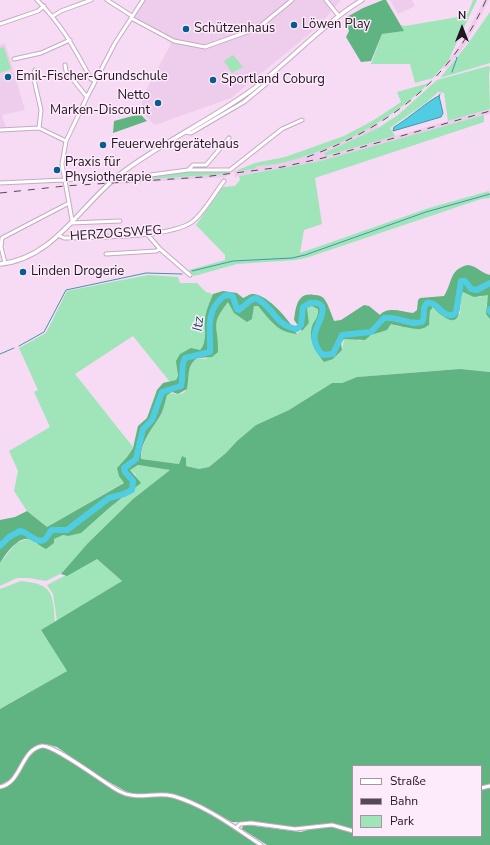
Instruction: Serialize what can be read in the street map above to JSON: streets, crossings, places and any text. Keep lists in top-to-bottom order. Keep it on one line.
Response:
{"streets":{"street":["HERZOGSWEG"]},"water":["Itz"],"places":["Löwen Play","Schützenhaus","Emil-Fischer-Grundschule","Sportland Coburg","Netto Marken-Discount","Feuerwehrgerätehaus","Praxis für Physiotherapie","Linden Drogerie"],"legend":["Straße","Bahn","Park"],"north":"top"}
